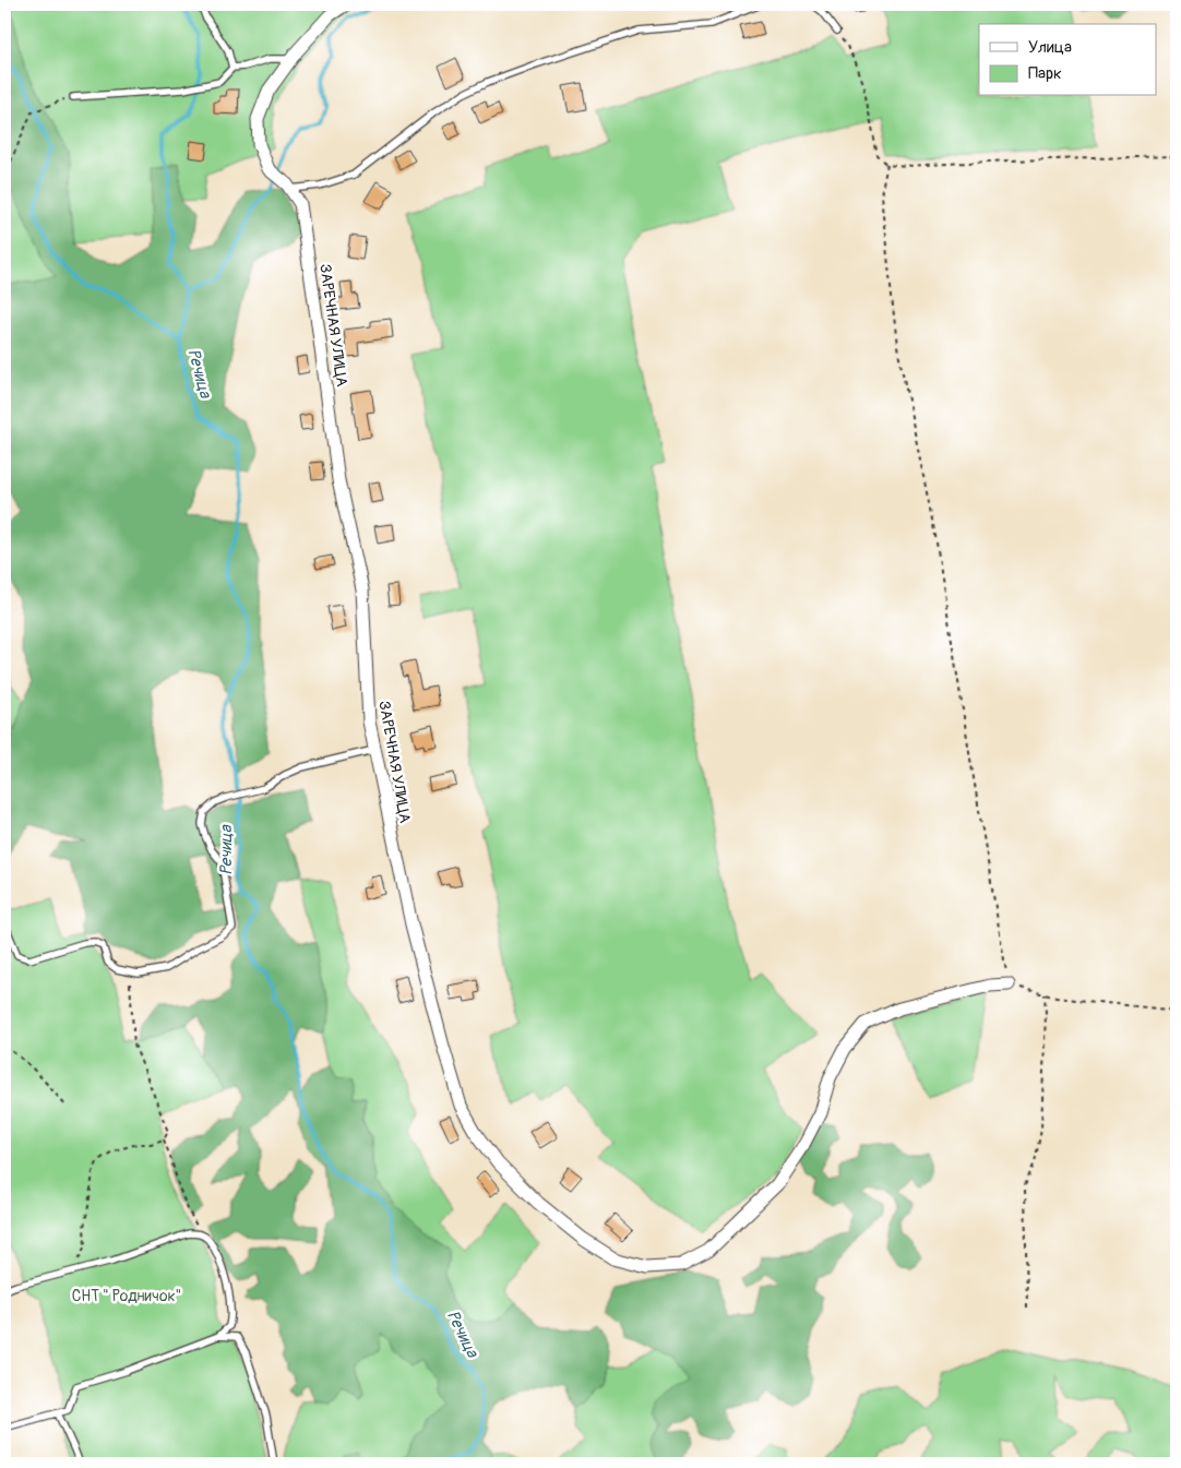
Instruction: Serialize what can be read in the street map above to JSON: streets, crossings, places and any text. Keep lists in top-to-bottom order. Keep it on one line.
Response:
{"streets":{"street":["ЗАРЕЧНАЯ УЛИЦА"]},"water":["Речица"],"parks":["СНТ \" Родничок\""],"legend":["Улица","Парк"]}
